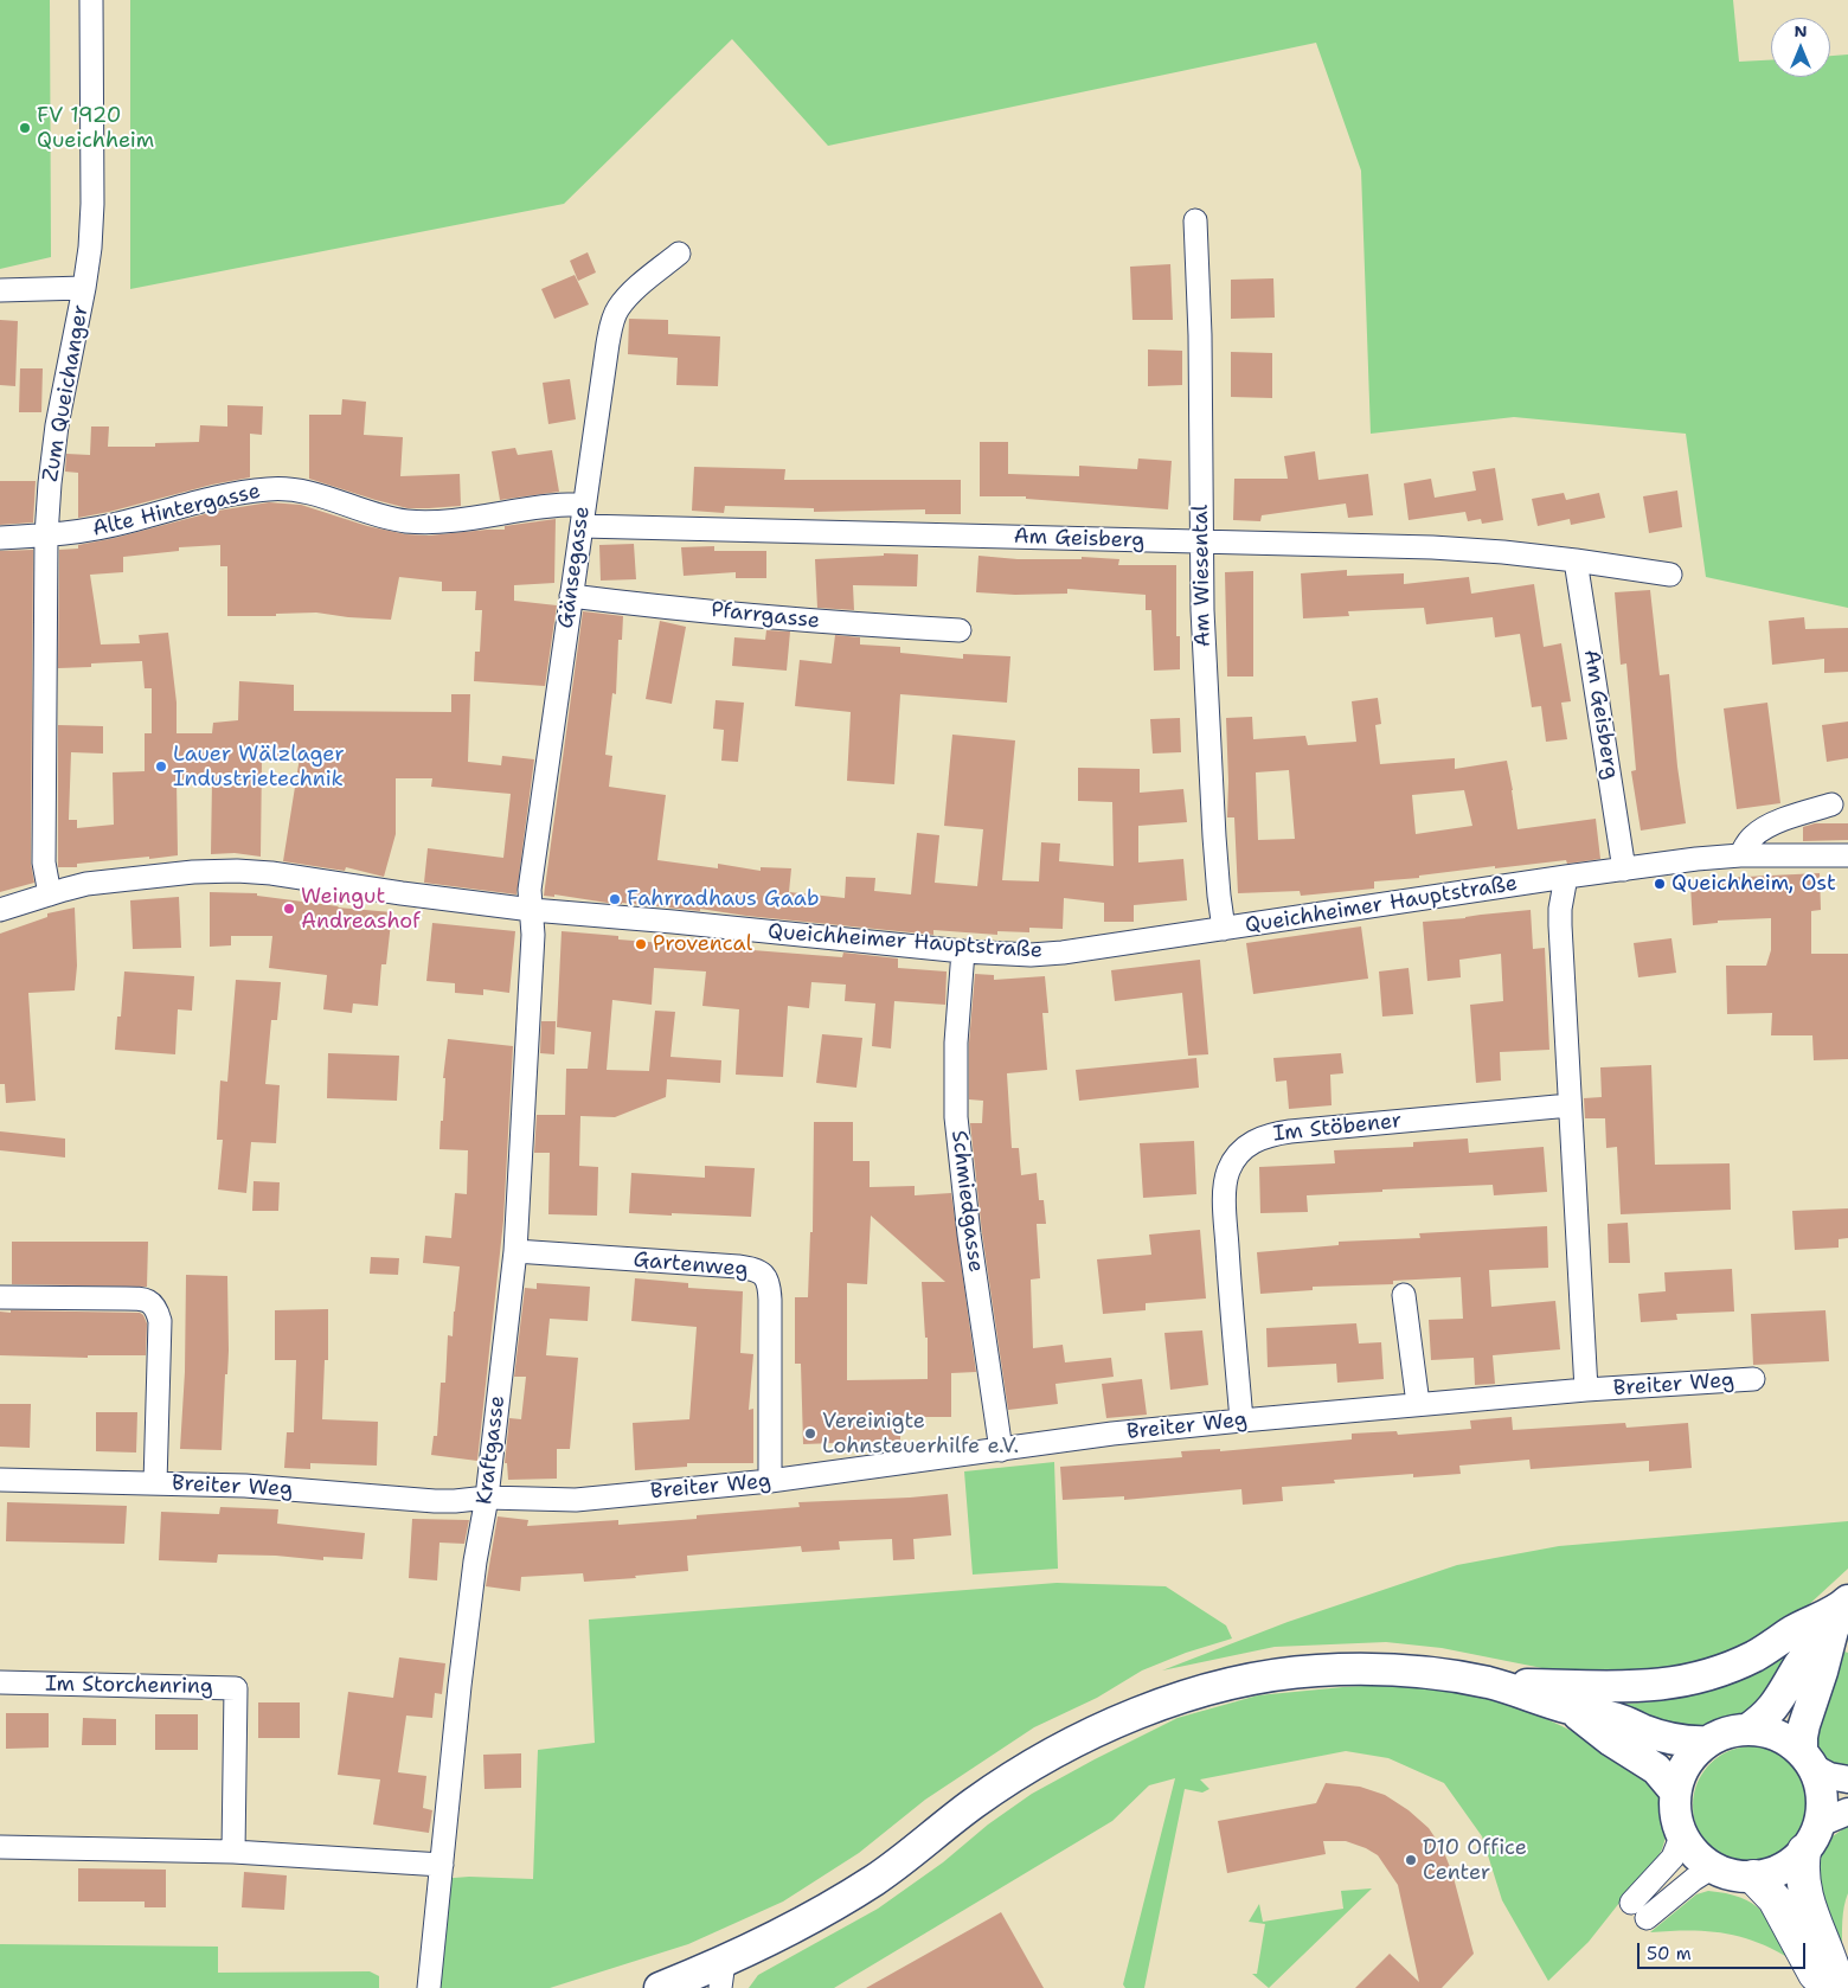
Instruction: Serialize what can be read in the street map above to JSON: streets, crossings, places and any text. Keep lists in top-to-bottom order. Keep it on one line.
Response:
{"streets":{"street":["Zum Queichanger","Alte Hintergasse","Am Geisberg","Gänsegasse","Am Wiesental","Pfarrgasse","Queichheimer Hauptstraße","Im Stöbener","Schmiedgasse","Gartenweg","Breiter Weg","Kraftgasse","Im Storchenring"]},"crossings":[["Zum Queichanger","Alte Hintergasse"],["Zum Queichanger","Queichheimer Hauptstraße"],["Alte Hintergasse","Am Geisberg"],["Alte Hintergasse","Gänsegasse"],["Am Geisberg","Gänsegasse"],["Am Geisberg","Am Wiesental"],["Am Geisberg","Queichheimer Hauptstraße"],["Gänsegasse","Pfarrgasse"],["Gänsegasse","Queichheimer Hauptstraße"],["Gänsegasse","Kraftgasse"],["Am Wiesental","Queichheimer Hauptstraße"],["Queichheimer Hauptstraße","Schmiedgasse"],["Queichheimer Hauptstraße","Kraftgasse"],["Im Stöbener","Breiter Weg"],["Schmiedgasse","Breiter Weg"],["Gartenweg","Breiter Weg"],["Gartenweg","Kraftgasse"],["Breiter Weg","Kraftgasse"]],"places":["FV 1920 Queichheim","Lauer Wälzlager Industrietechnik","Queichheim, Ost","Fahrradhaus Gaab","Weingut Andreashof","Provencal","Vereinigte Lohnsteuerhilfe e.V.","D10 Office Center"],"scale_bar":"50 m","north":"top"}
